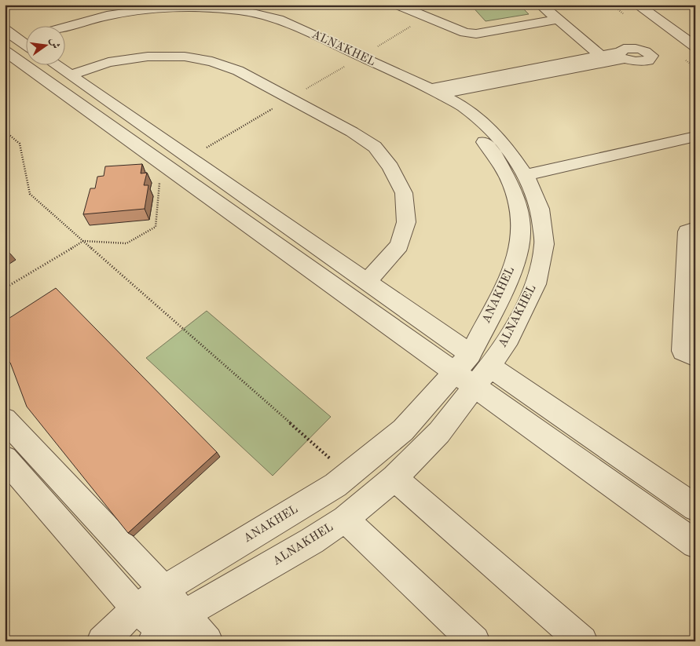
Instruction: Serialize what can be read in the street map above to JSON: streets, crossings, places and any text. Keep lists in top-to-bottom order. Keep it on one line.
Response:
{"streets":{"street":["ALNAKHEL","ANAKHEL"]},"crossings":[["ALNAKHEL","ANAKHEL"]],"north":"right"}
